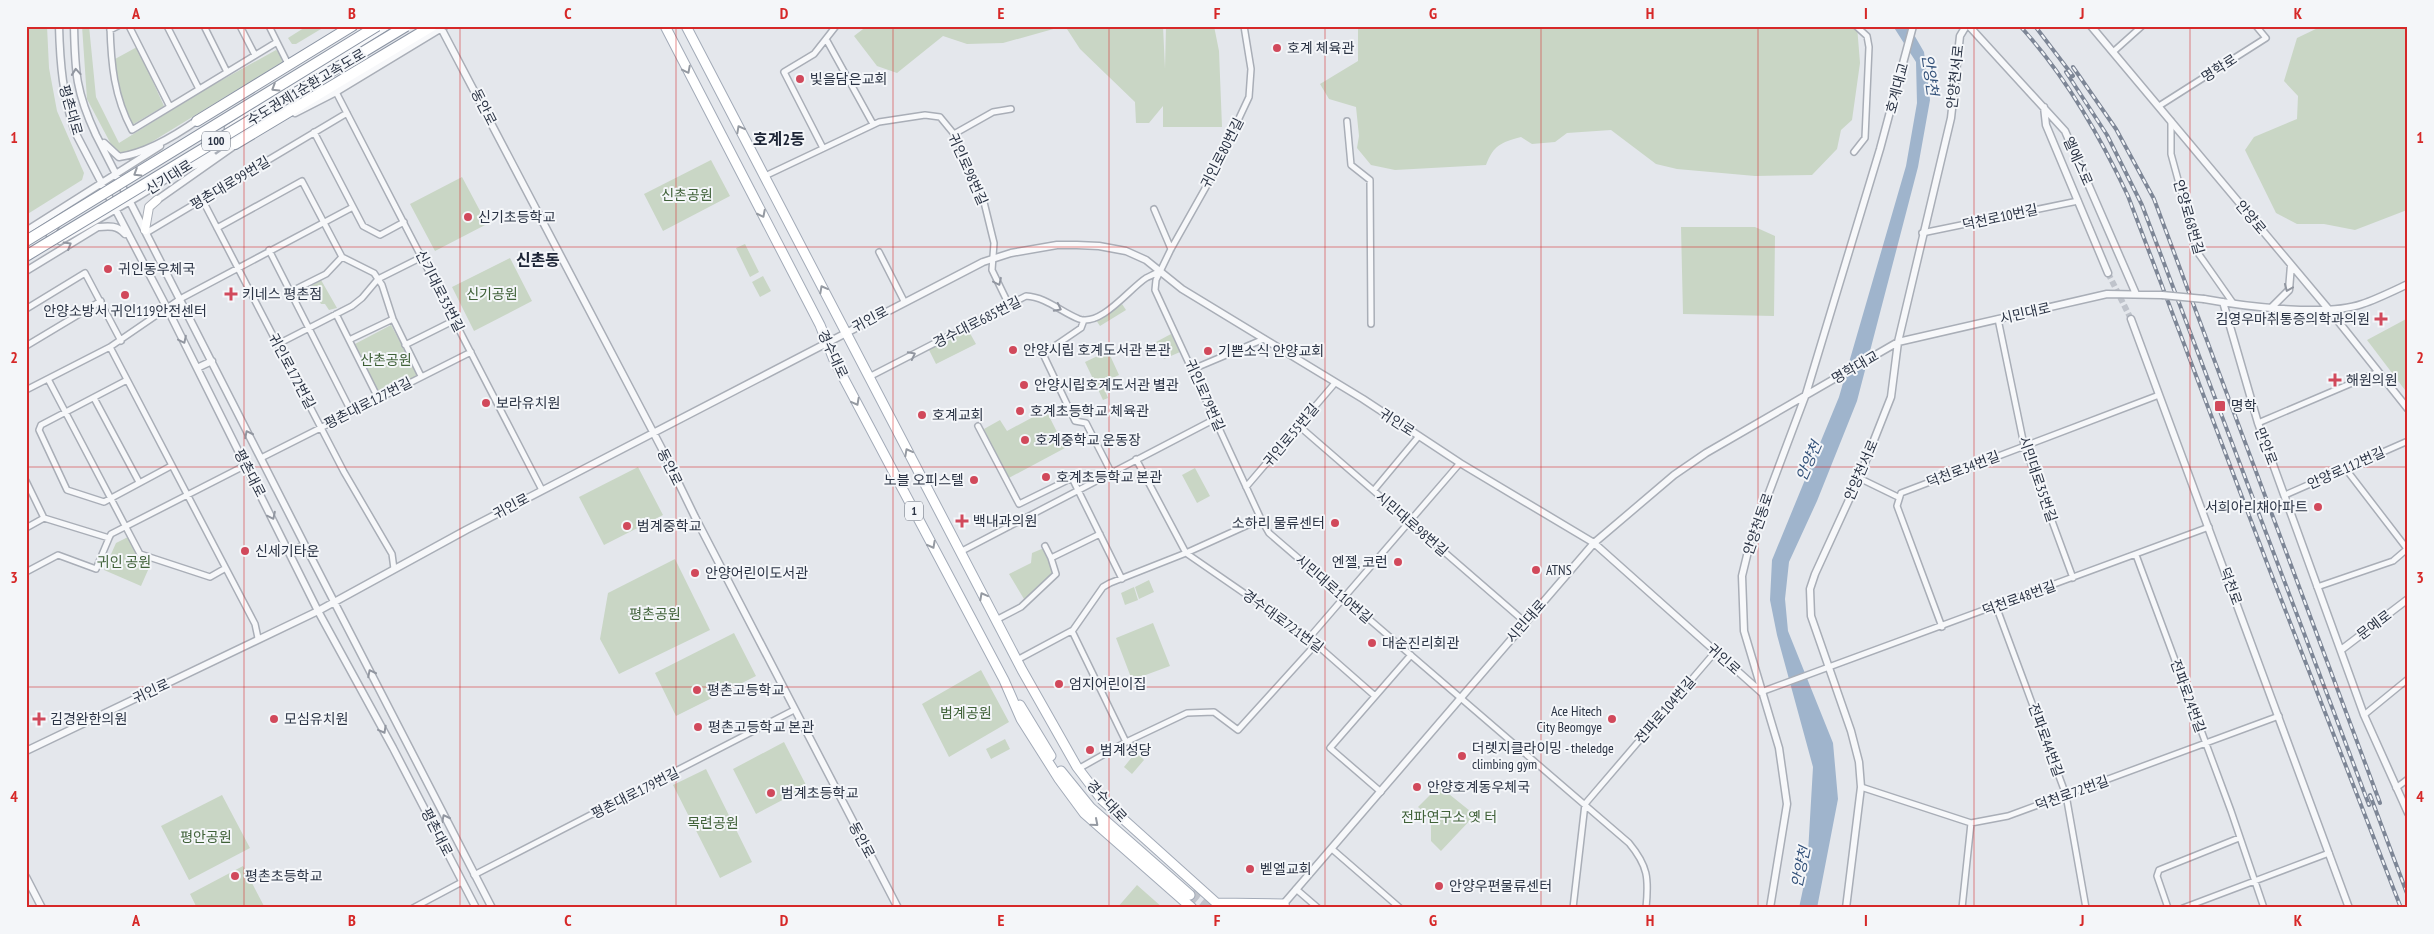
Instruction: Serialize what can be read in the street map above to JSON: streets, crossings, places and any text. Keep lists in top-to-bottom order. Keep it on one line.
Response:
{"streets":{"highway":["수도권제1순환고속도로","100"],"main road":["경수대로","1"],"street":["명학로","안양천서로","호계대교","동안로","평촌대로","귀인로80번길","엘에스로","귀인로98번길","신기대로","평촌대로99번길","덕천로10번길","안양로68번길","안양로","신기대로33번길","시민대로","귀인로","경수대로685번길","명학대교","귀인로172번길","귀인로79번길","평촌대로127번길","귀인로55번길","만안로","안양로112번길","덕천로34번길","시민대로35번길","시민대로98번길","안양천동로","덕천로","시민대로110번길","덕천로48번길","경수대로721번길","문예로","전파로24번길","전파로104번길","전파로44번길","평촌대로179번길","덕천로72번길"]},"crossings":[["명학로","안양로"],["안양천서로","엘에스로"],["안양천서로","덕천로10번길"],["안양천서로","시민대로"],["안양천서로","덕천로48번길"],["안양천서로","덕천로72번길"],["수도권제1순환고속도로","신기대로"],["호계대교","안양천동로"],["동안로","귀인로"],["동안로","평촌대로179번길"],["평촌대로","신기대로"],["평촌대로","평촌대로99번길"],["평촌대로","귀인로"],["평촌대로","평촌대로127번길"],["평촌대로","평촌대로179번길"],["귀인로80번길","귀인로"],["귀인로80번길","귀인로79번길"],["엘에스로","시민대로"],["귀인로98번길","귀인로"],["귀인로98번길","경수대로"],["평촌대로99번길","신기대로33번길"],["평촌대로99번길","귀인로172번길"],["안양로68번길","안양로"],["신기대로33번길","귀인로"],["시민대로","귀인로"],["시민대로","명학대교"],["시민대로","만안로"],["시민대로","시민대로35번길"],["시민대로","시민대로98번길"],["시민대로","안양천동로"],["시민대로","시민대로110번길"],["귀인로","경수대로"],["귀인로","귀인로172번길"],["귀인로","귀인로79번길"],["귀인로","귀인로55번길"],["귀인로","안양천동로"],["귀인로","덕천로48번길"],["귀인로","전파로104번길"],["경수대로685번길","경수대로"],["귀인로172번길","평촌대로127번길"],["귀인로79번길","귀인로55번길"],["귀인로79번길","시민대로110번길"],["귀인로55번길","시민대로98번길"],["만안로","안양로112번길"],["만안로","문예로"],["덕천로34번길","시민대로35번길"],["덕천로34번길","덕천로"],["시민대로35번길","덕천로48번길"],["안양천동로","덕천로48번길"],["덕천로","덕천로48번길"],["덕천로","덕천로72번길"],["시민대로110번길","전파로104번길"],["덕천로48번길","전파로24번길"],["덕천로48번길","전파로44번길"],["전파로24번길","덕천로72번길"],["전파로44번길","덕천로72번길"]],"one_way":["경수대로685번길"],"districts":["호계2동","신촌동"],"water":["안양천"],"parks":["신촌공원","신기공원","산촌공원","귀인 공원","평촌공원","범계공원","전파연구소 옛 터","목련공원","평안공원"],"places":{"other":["호계 체육관","빛을담은교회","신기초등학교","귀인동우체국","안양소방서 귀인119안전센터","안양시립 호계도서관 본관","기쁜소식 안양교회","안양시립호계도서관 별관","보라유치원","호계초등학교 체육관","호계교회","호계중학교 운동장","호계초등학교 본관","노블 오피스텔","서희아리채아파트","소하리 물류센터","범계중학교","신세기타운","엔젤, 코런","ATNS","안양어린이도서관","대순진리회관","엄지어린이집","평촌고등학교","모심유치원","Ace Hitech City Beomgye","평촌고등학교 본관","범계성당","더렛지클라이밍 - theledge climbing gym","안양호계동우체국","범계초등학교","벧엘교회","평촌초등학교","안양우편물류센터"],"health":["키네스 평촌점","김영우마취통증의학과의원","해원의원","백내과의원","김경완한의원"],"transit":["명학"]},"grid":{"columns":["A","B","C","D","E","F","G","H","I","J","K"],"rows":["1","2","3","4"]}}
